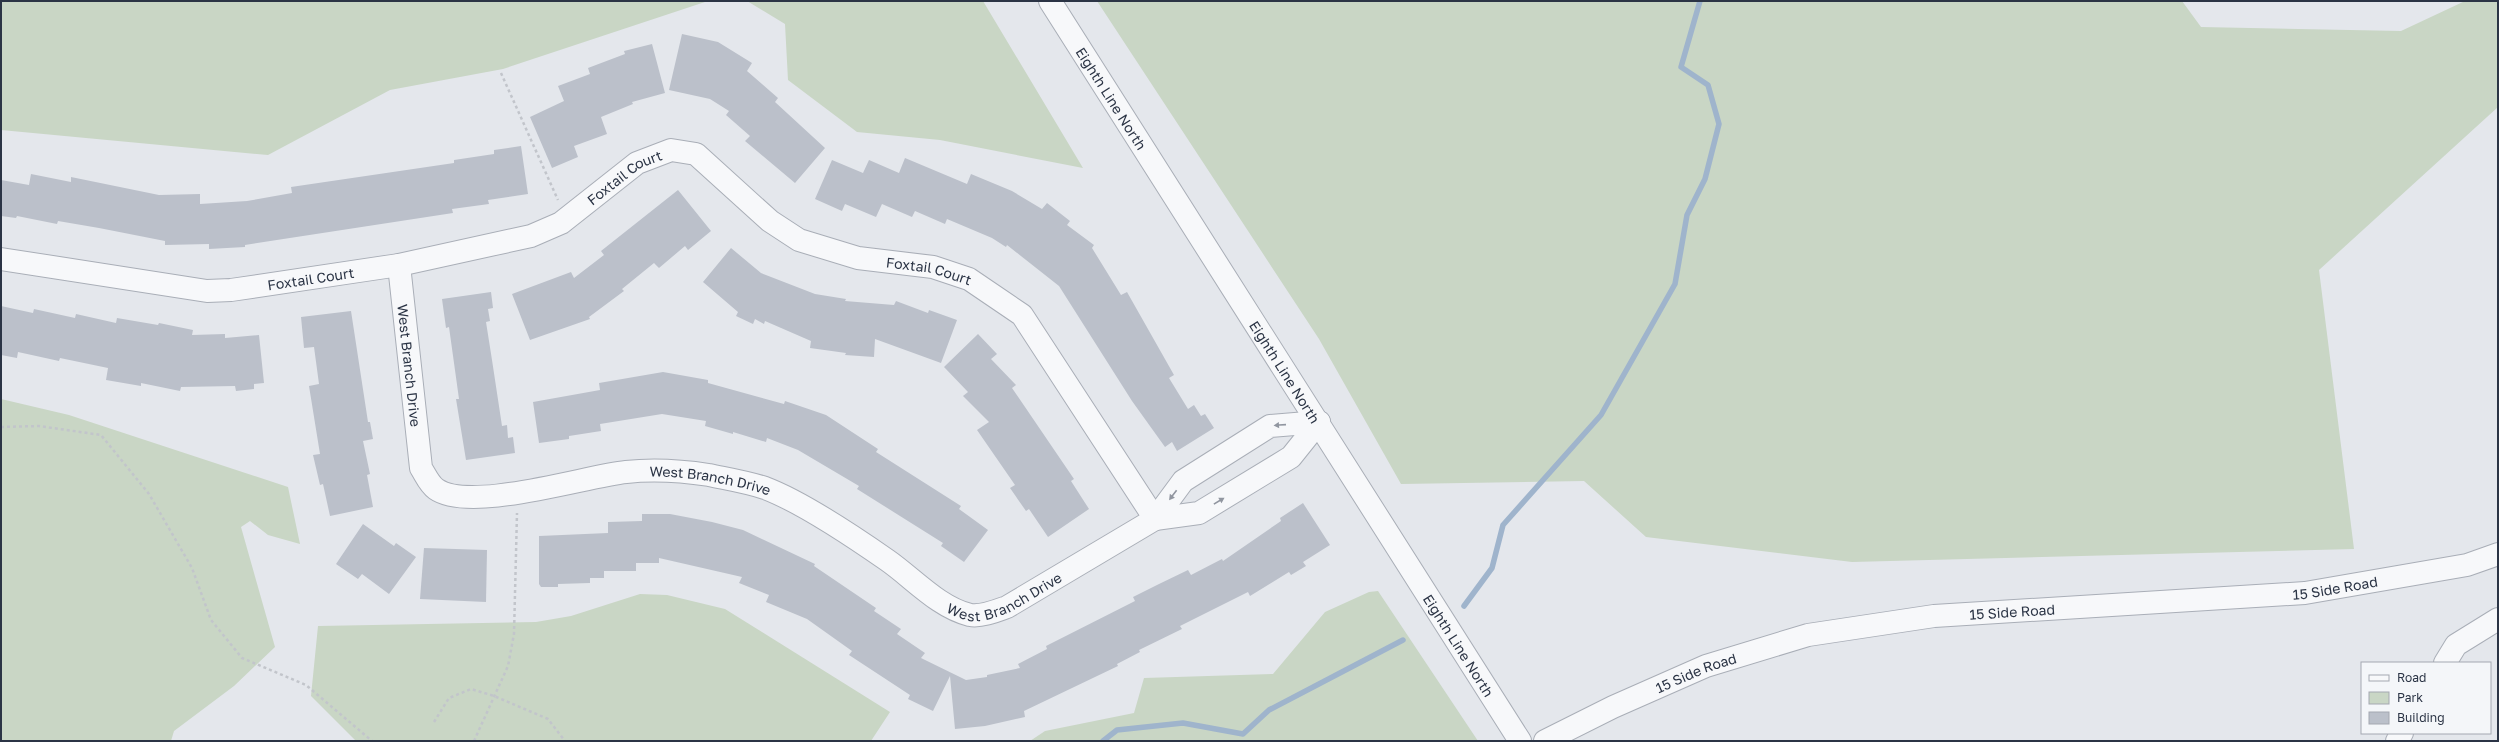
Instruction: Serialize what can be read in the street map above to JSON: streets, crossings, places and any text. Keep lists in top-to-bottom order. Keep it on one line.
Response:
{"streets":{"street":["Eighth Line North","Foxtail Court","West Branch Drive","15 Side Road"]},"crossings":[["Eighth Line North","West Branch Drive"],["Foxtail Court","West Branch Drive"]],"legend":["Road","Park","Building"]}
